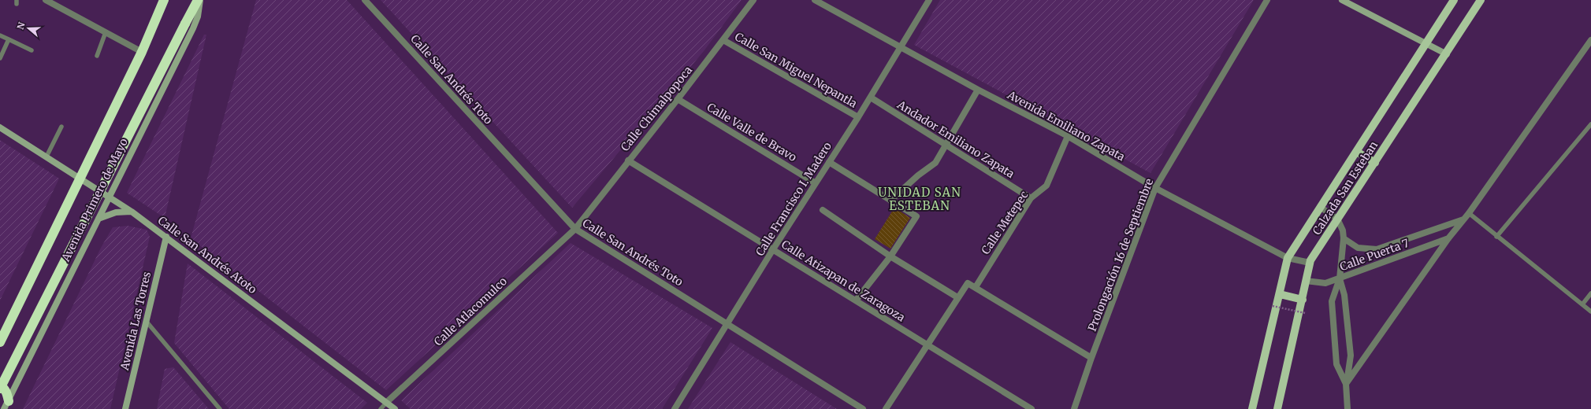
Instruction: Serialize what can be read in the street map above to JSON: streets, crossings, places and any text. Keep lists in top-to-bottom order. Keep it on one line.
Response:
{"streets":{"highway":["Avenida Primero de Mayo"],"main road":["Calzada San Esteban"],"street":["Calle San Miguel Nepantla","Calle San Andrés Toto","Calle Chimalpopoca","Avenida Emiliano Zapata","Calle Valle de Bravo","Andador Emiliano Zapata","Calle Francisco I. Madero","Calle Metepec","Calle San Andrés Atoto","Prolongación 16 de Septiembre","Calle Puerta 7","Calle Atizapan de Zaragoza","Calle Atlacomulco","Avenida Las Torres"]},"crossings":[["Calle San Miguel Nepantla","Calle Chimalpopoca"],["Calle San Miguel Nepantla","Calle Francisco I. Madero"],["Calle San Andrés Toto","Calle Chimalpopoca"],["Calle San Andrés Toto","Calle Francisco I. Madero"],["Calle San Andrés Toto","Calle Atlacomulco"],["Calle Chimalpopoca","Calle Valle de Bravo"],["Calle Chimalpopoca","Calle Atizapan de Zaragoza"],["Calle Chimalpopoca","Calle Atlacomulco"],["Avenida Emiliano Zapata","Calzada San Esteban"],["Avenida Emiliano Zapata","Calle Francisco I. Madero"],["Avenida Emiliano Zapata","Calle Metepec"],["Avenida Emiliano Zapata","Prolongación 16 de Septiembre"],["Calle Valle de Bravo","Calle Francisco I. Madero"],["Andador Emiliano Zapata","Calle Francisco I. Madero"],["Andador Emiliano Zapata","Calle Metepec"],["Calzada San Esteban","Calle Puerta 7"],["Calle Francisco I. Madero","Calle Atizapan de Zaragoza"],["Avenida Primero de Mayo","Calle San Andrés Atoto"],["Calle San Andrés Atoto","Calle Atlacomulco"],["Calle San Andrés Atoto","Avenida Las Torres"]],"districts":["UNIDAD SAN ESTEBAN"],"north":"left"}
